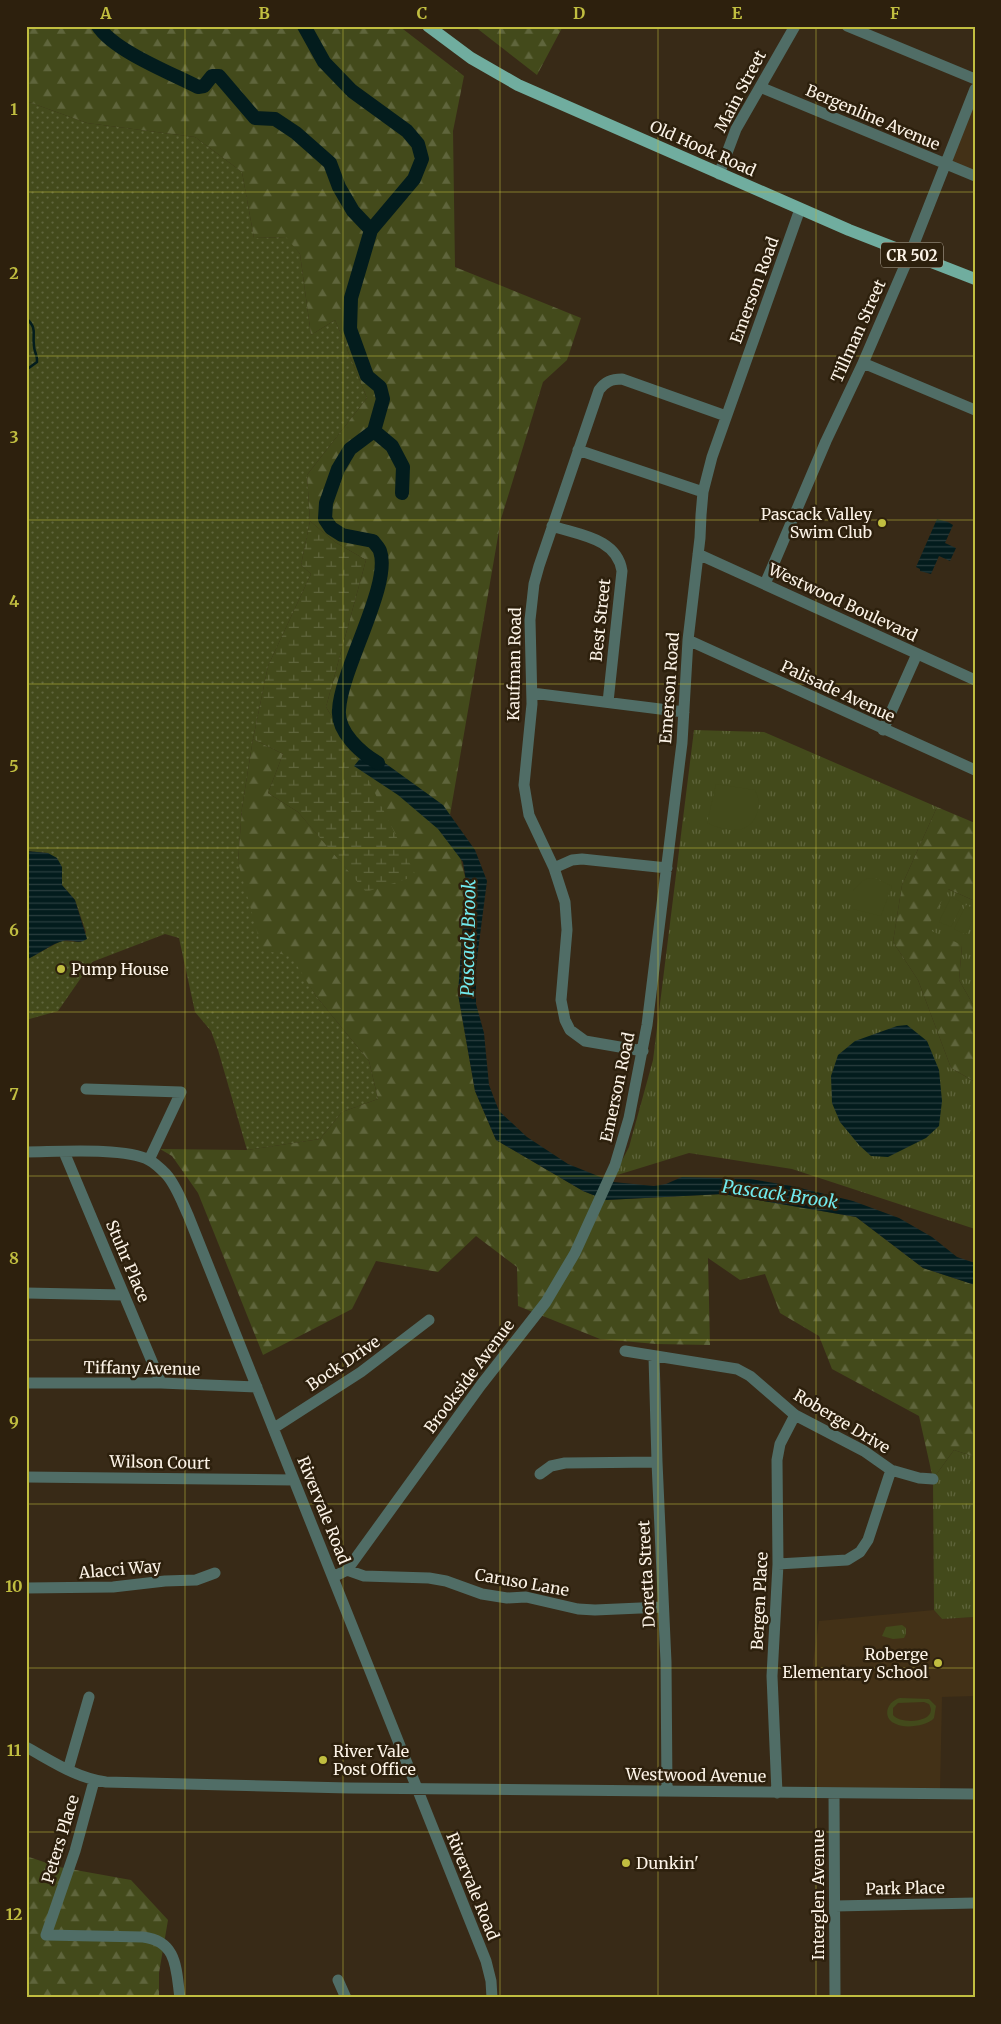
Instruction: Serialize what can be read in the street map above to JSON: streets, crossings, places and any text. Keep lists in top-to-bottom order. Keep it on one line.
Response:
{"streets":{"main road":["Old Hook Road","CR 502"],"street":["Main Street","Bergenline Avenue","Emerson Road","Tillman Street","Westwood Boulevard","Best Street","Kaufman Road","Palisade Avenue","Stuhr Place","Bock Drive","Tiffany Avenue","Brookside Avenue","Roberge Drive","Wilson Court","Rivervale Road","Alacci Way","Doretta Street","Caruso Lane","Bergen Place","Westwood Avenue","Peters Place","Park Place","Interglen Avenue"]},"crossings":[["Main Street","Bergenline Avenue"],["Main Street","Old Hook Road"],["Bergenline Avenue","Tillman Street"],["Old Hook Road","Emerson Road"],["Old Hook Road","Tillman Street"],["Emerson Road","Westwood Boulevard"],["Emerson Road","Kaufman Road"],["Emerson Road","Palisade Avenue"],["Emerson Road","Brookside Avenue"],["Tillman Street","Westwood Boulevard"],["Best Street","Kaufman Road"],["Stuhr Place","Tiffany Avenue"],["Stuhr Place","Rivervale Road"],["Bock Drive","Rivervale Road"],["Tiffany Avenue","Rivervale Road"],["Brookside Avenue","Rivervale Road"],["Brookside Avenue","Caruso Lane"],["Roberge Drive","Doretta Street"],["Roberge Drive","Bergen Place"],["Wilson Court","Rivervale Road"],["Rivervale Road","Westwood Avenue"],["Doretta Street","Caruso Lane"],["Doretta Street","Westwood Avenue"],["Bergen Place","Westwood Avenue"],["Westwood Avenue","Peters Place"],["Westwood Avenue","Interglen Avenue"],["Park Place","Interglen Avenue"]],"water":["Pascack Brook"],"places":["Pascack Valley Swim Club","Pump House","Roberge Elementary School","River Vale Post Office","Dunkin'"],"grid":{"columns":["A","B","C","D","E","F"],"rows":["1","2","3","4","5","6","7","8","9","10","11","12"]}}
